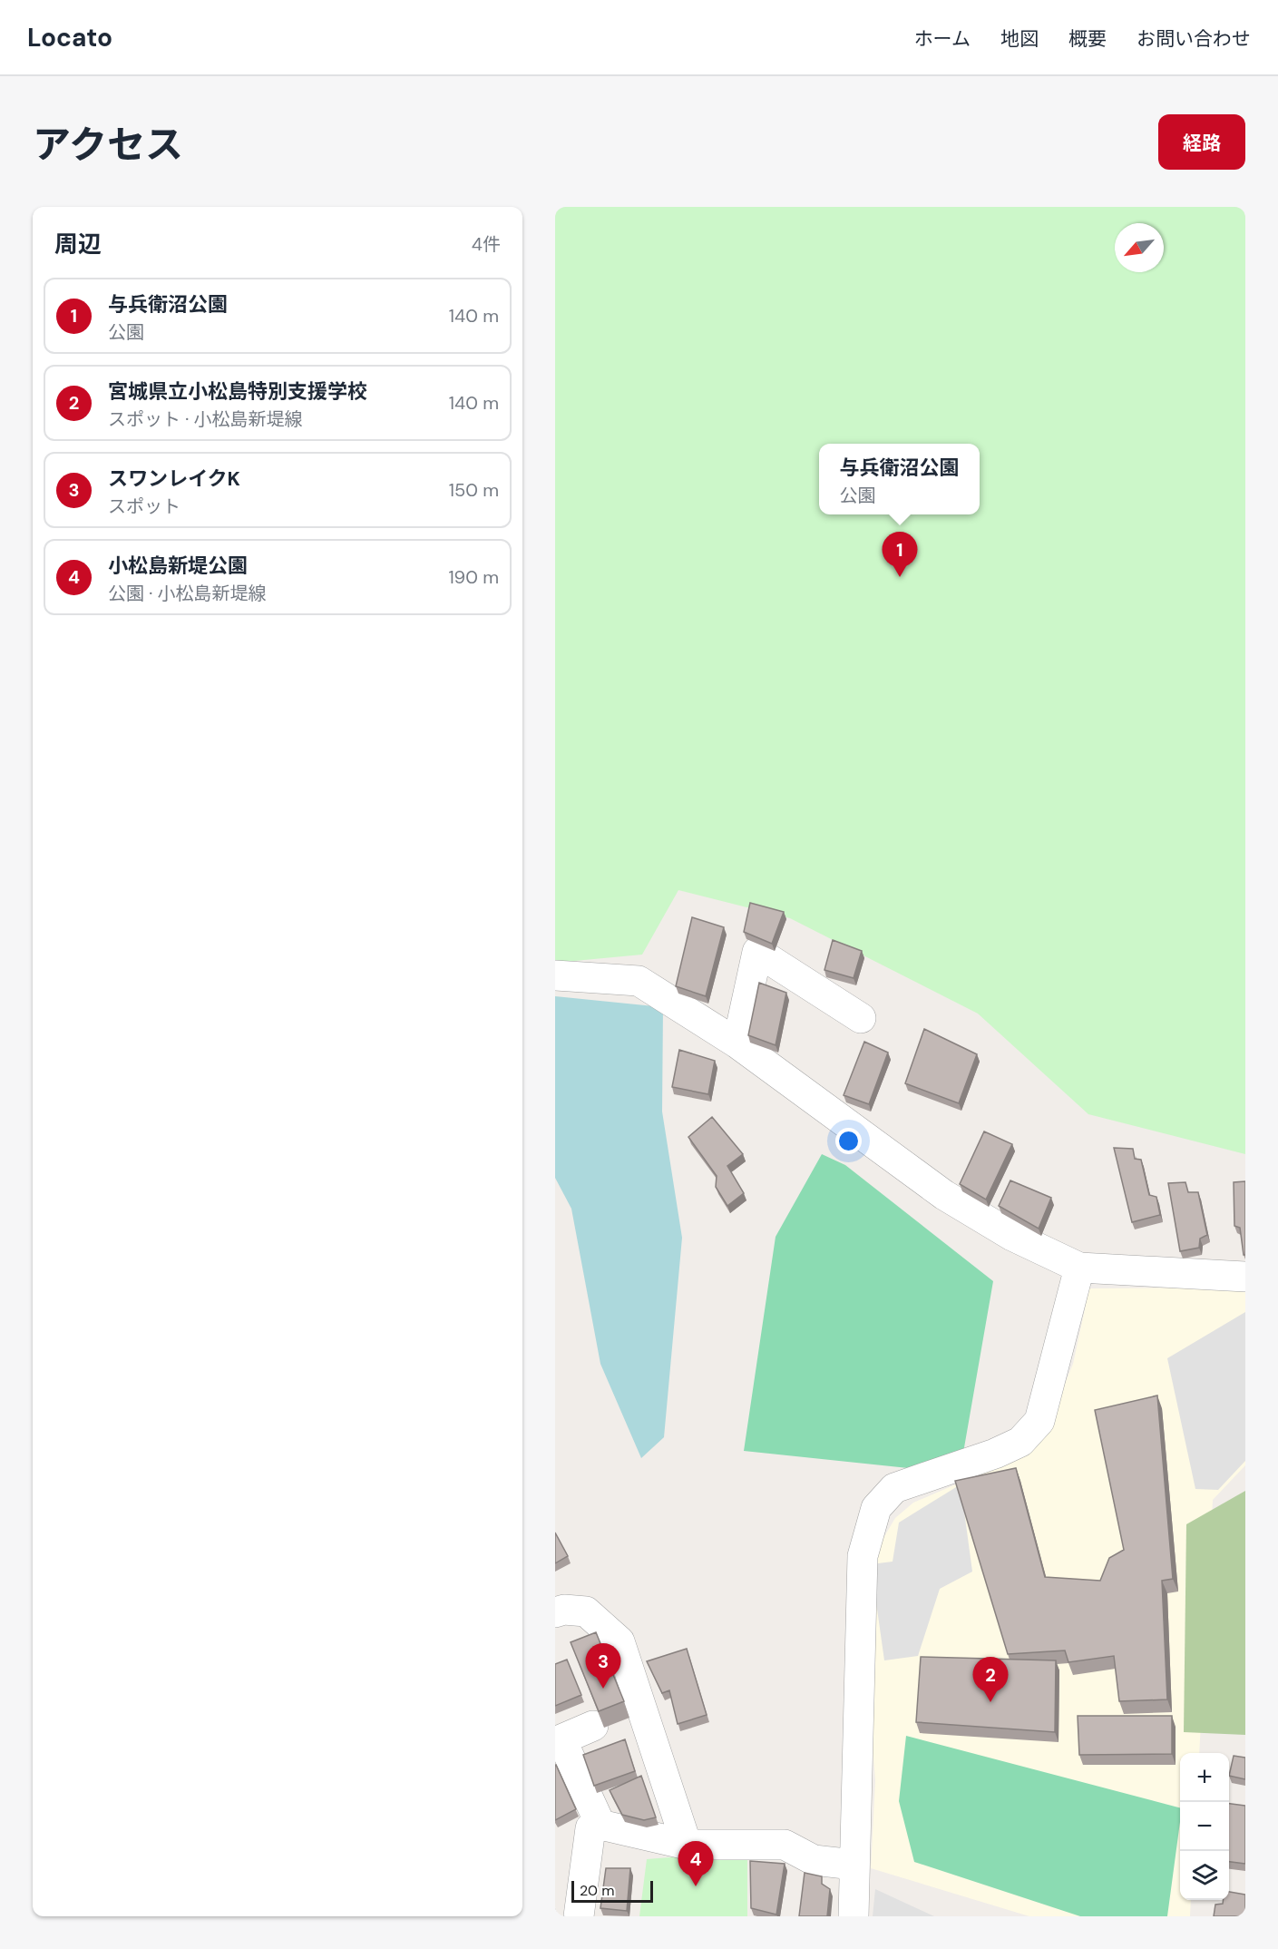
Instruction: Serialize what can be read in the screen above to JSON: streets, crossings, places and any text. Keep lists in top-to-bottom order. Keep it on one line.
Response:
{"scale_bar":"20 m","north":"bottom left","page":{"header":"Locato","nav":["ホーム","地図","概要","お問い合わせ"],"title":"アクセス","buttons":"経路","heading":["周辺","4件"],"list":[{"mark":"1","name":"与兵衛沼公園","note":"公園","value":"140 m"},{"mark":"2","name":"宮城県立小松島特別支援学校","note":"スポット · 小松島新堤線","value":"140 m"},{"mark":"3","name":"スワンレイクK","note":"スポット","value":"150 m"},{"mark":"4","name":"小松島新堤公園","note":"公園 · 小松島新堤線","value":"190 m"}],"popup":["与兵衛沼公園","公園"],"pins":["1","3","2","4"],"map_buttons":["+","−"],"scale":"20 m"}}
